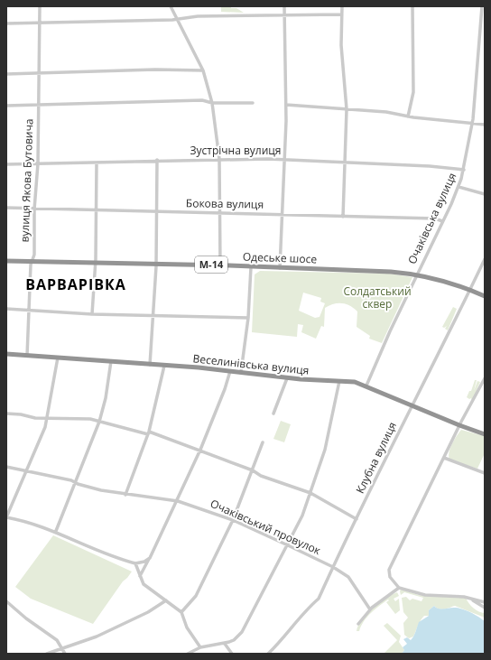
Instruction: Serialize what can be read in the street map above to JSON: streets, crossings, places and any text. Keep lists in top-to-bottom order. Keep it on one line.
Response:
{"streets":{"highway":["Одеське шосе","М-14","Веселинівська вулиця"],"street":["Зустрічна вулиця","вулиця Якова Бутовича","Бокова вулиця","Очаківська вулиця","Клубна вулиця","Очаківський провулок"]},"crossings":[["Зустрічна вулиця","вулиця Якова Бутовича"],["Зустрічна вулиця","Очаківська вулиця"],["вулиця Якова Бутовича","Бокова вулиця"],["вулиця Якова Бутовича","Одеське шосе"],["вулиця Якова Бутовича","Веселинівська вулиця"],["Бокова вулиця","Очаківська вулиця"],["Очаківська вулиця","Одеське шосе"],["Очаківська вулиця","Веселинівська вулиця"],["Одеське шосе","Клубна вулиця"],["Веселинівська вулиця","Клубна вулиця"],["Клубна вулиця","Очаківський провулок"]],"districts":["ВАРВАРІВКА"],"parks":["Солдатський сквер"]}
